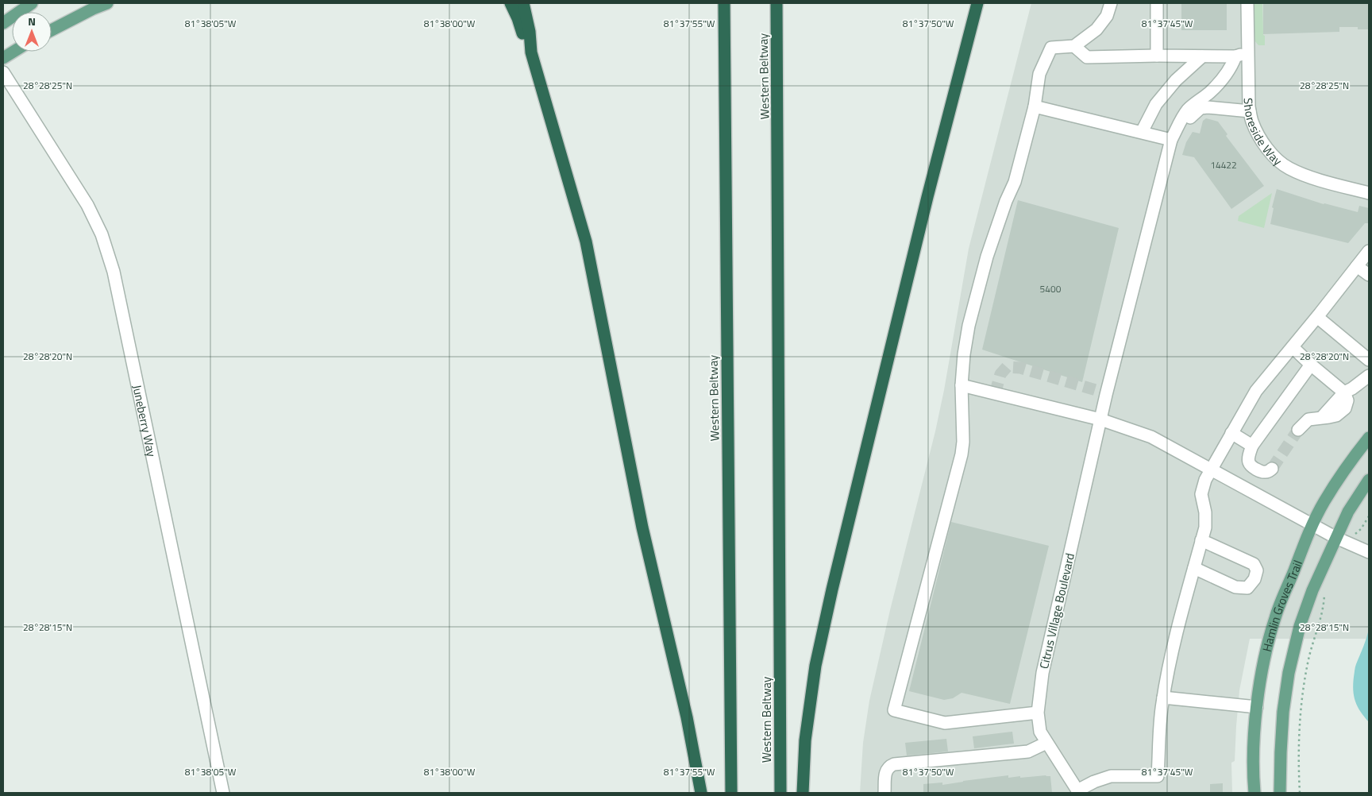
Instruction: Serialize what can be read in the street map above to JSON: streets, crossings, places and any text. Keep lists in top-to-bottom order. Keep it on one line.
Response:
{"streets":{"highway":["Western Beltway"],"main road":["Hamlin Groves Trail"],"street":["Shoreside Way","Juneberry Way","Citrus Village Boulevard"]},"house_numbers":["14422","5400"],"north":"top","coordinates":["81°38'05\"W","81°38'00\"W","81°37'55\"W","81°37'50\"W","81°37'45\"W","28°28'25\"N","28°28'20\"N","28°28'15\"N"]}
